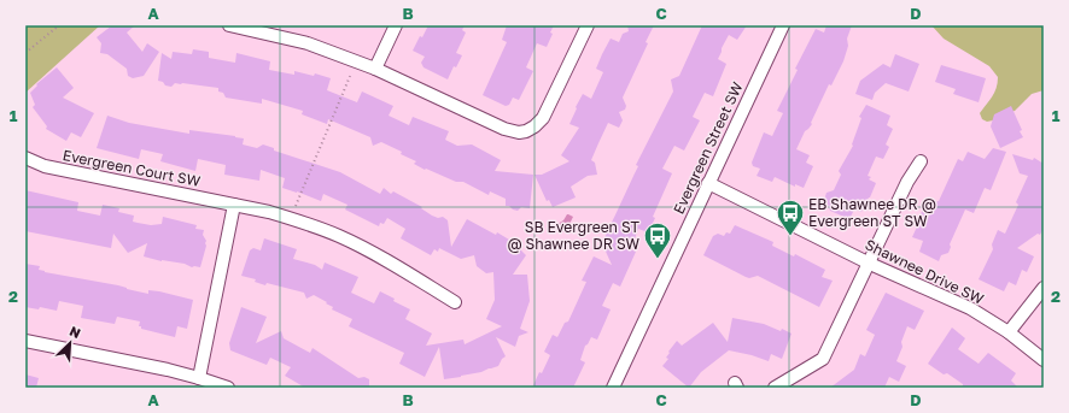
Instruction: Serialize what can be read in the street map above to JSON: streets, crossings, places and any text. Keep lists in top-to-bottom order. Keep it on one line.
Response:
{"streets":{"street":["Evergreen Street SW","Evergreen Court SW","Shawnee Drive SW"]},"crossings":[["Evergreen Street SW","Shawnee Drive SW"]],"places":{"bus stop":["EB Shawnee DR @ Evergreen ST SW","SB Evergreen ST @ Shawnee DR SW"]},"north":"top right","grid":{"columns":["A","B","C","D"],"rows":["1","2"]}}
